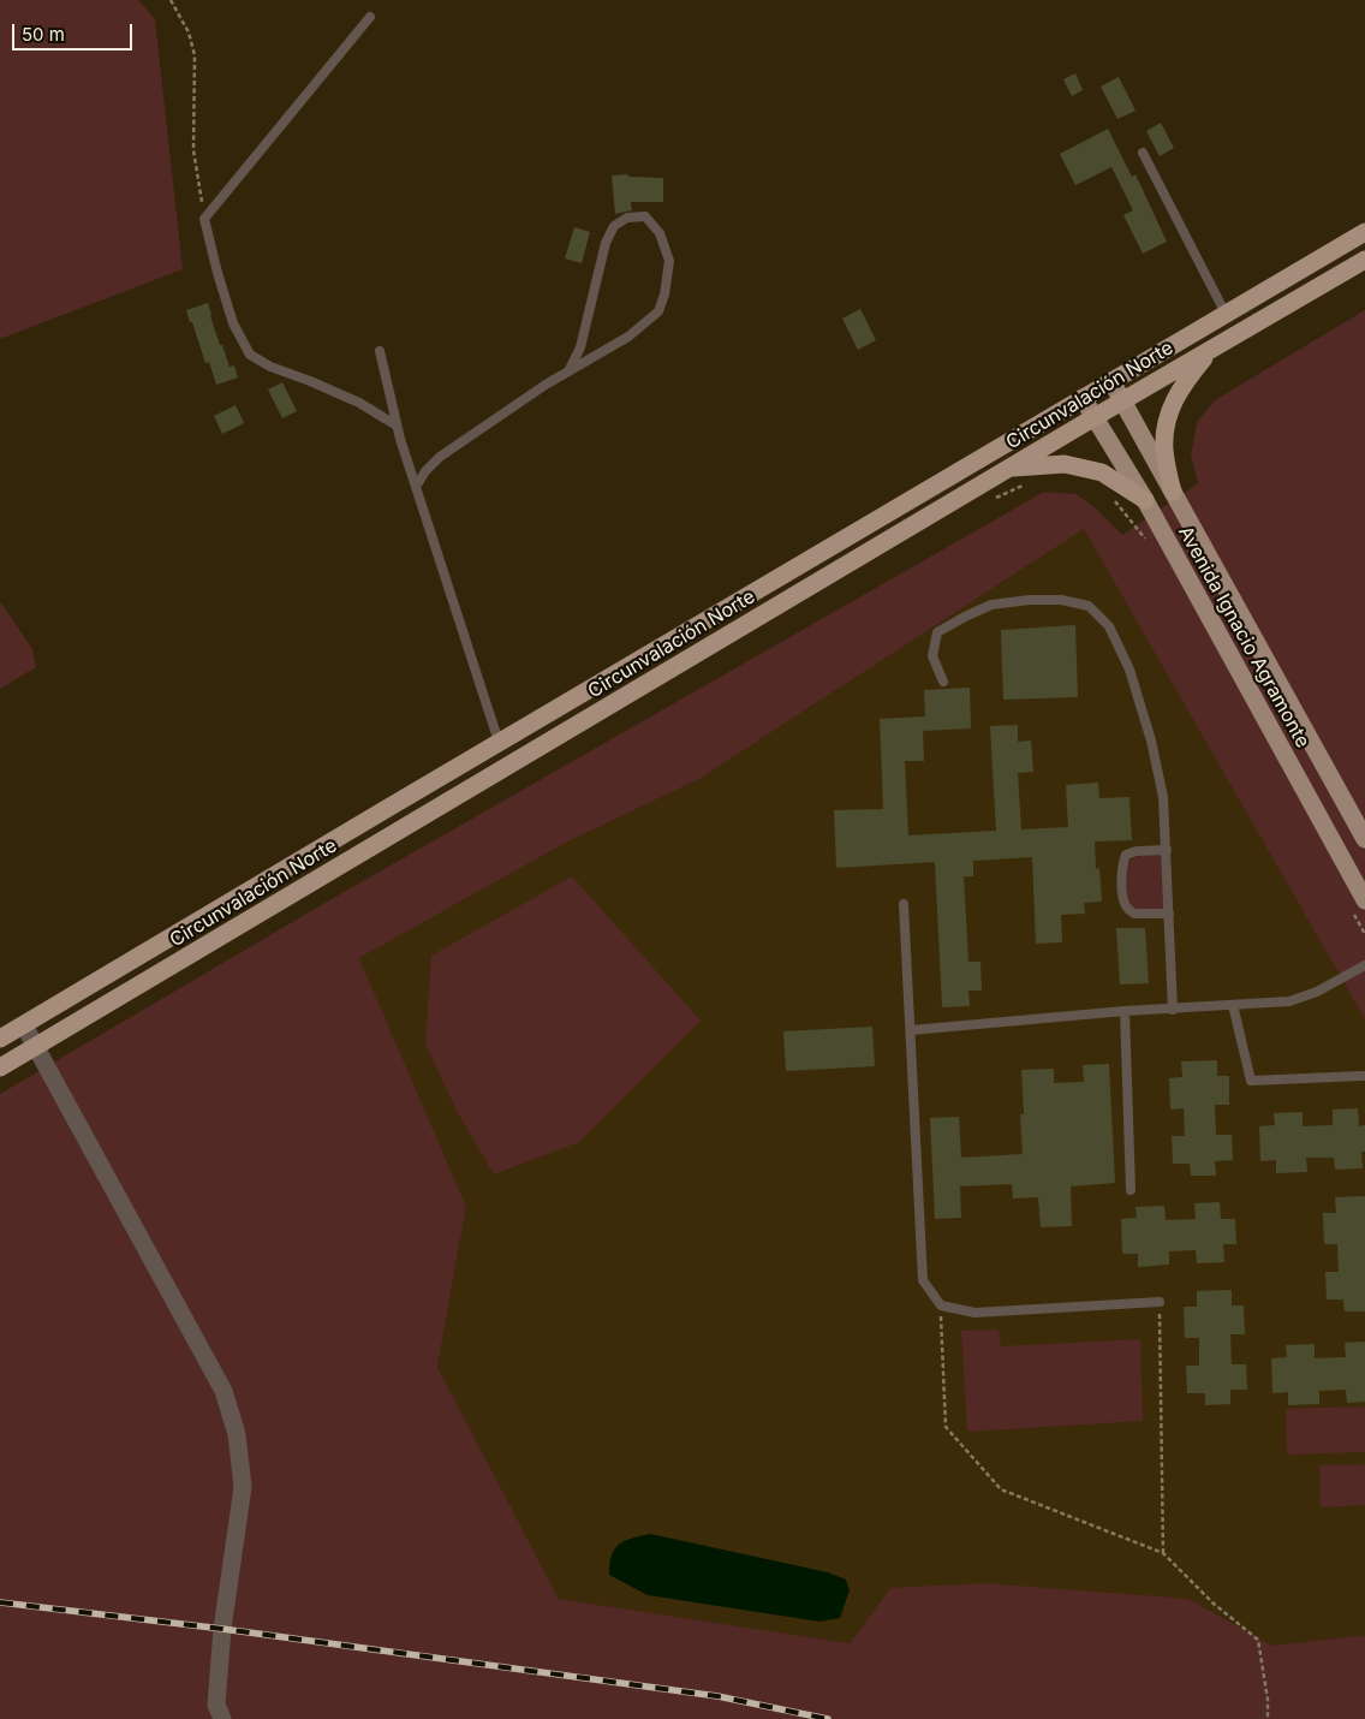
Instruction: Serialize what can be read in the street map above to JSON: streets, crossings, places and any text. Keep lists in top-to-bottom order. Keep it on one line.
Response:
{"streets":{"highway":["Circunvalación Norte"],"main road":["Avenida Ignacio Agramonte"]},"crossings":[["Circunvalación Norte","Avenida Ignacio Agramonte"]],"scale_bar":"50 m"}
